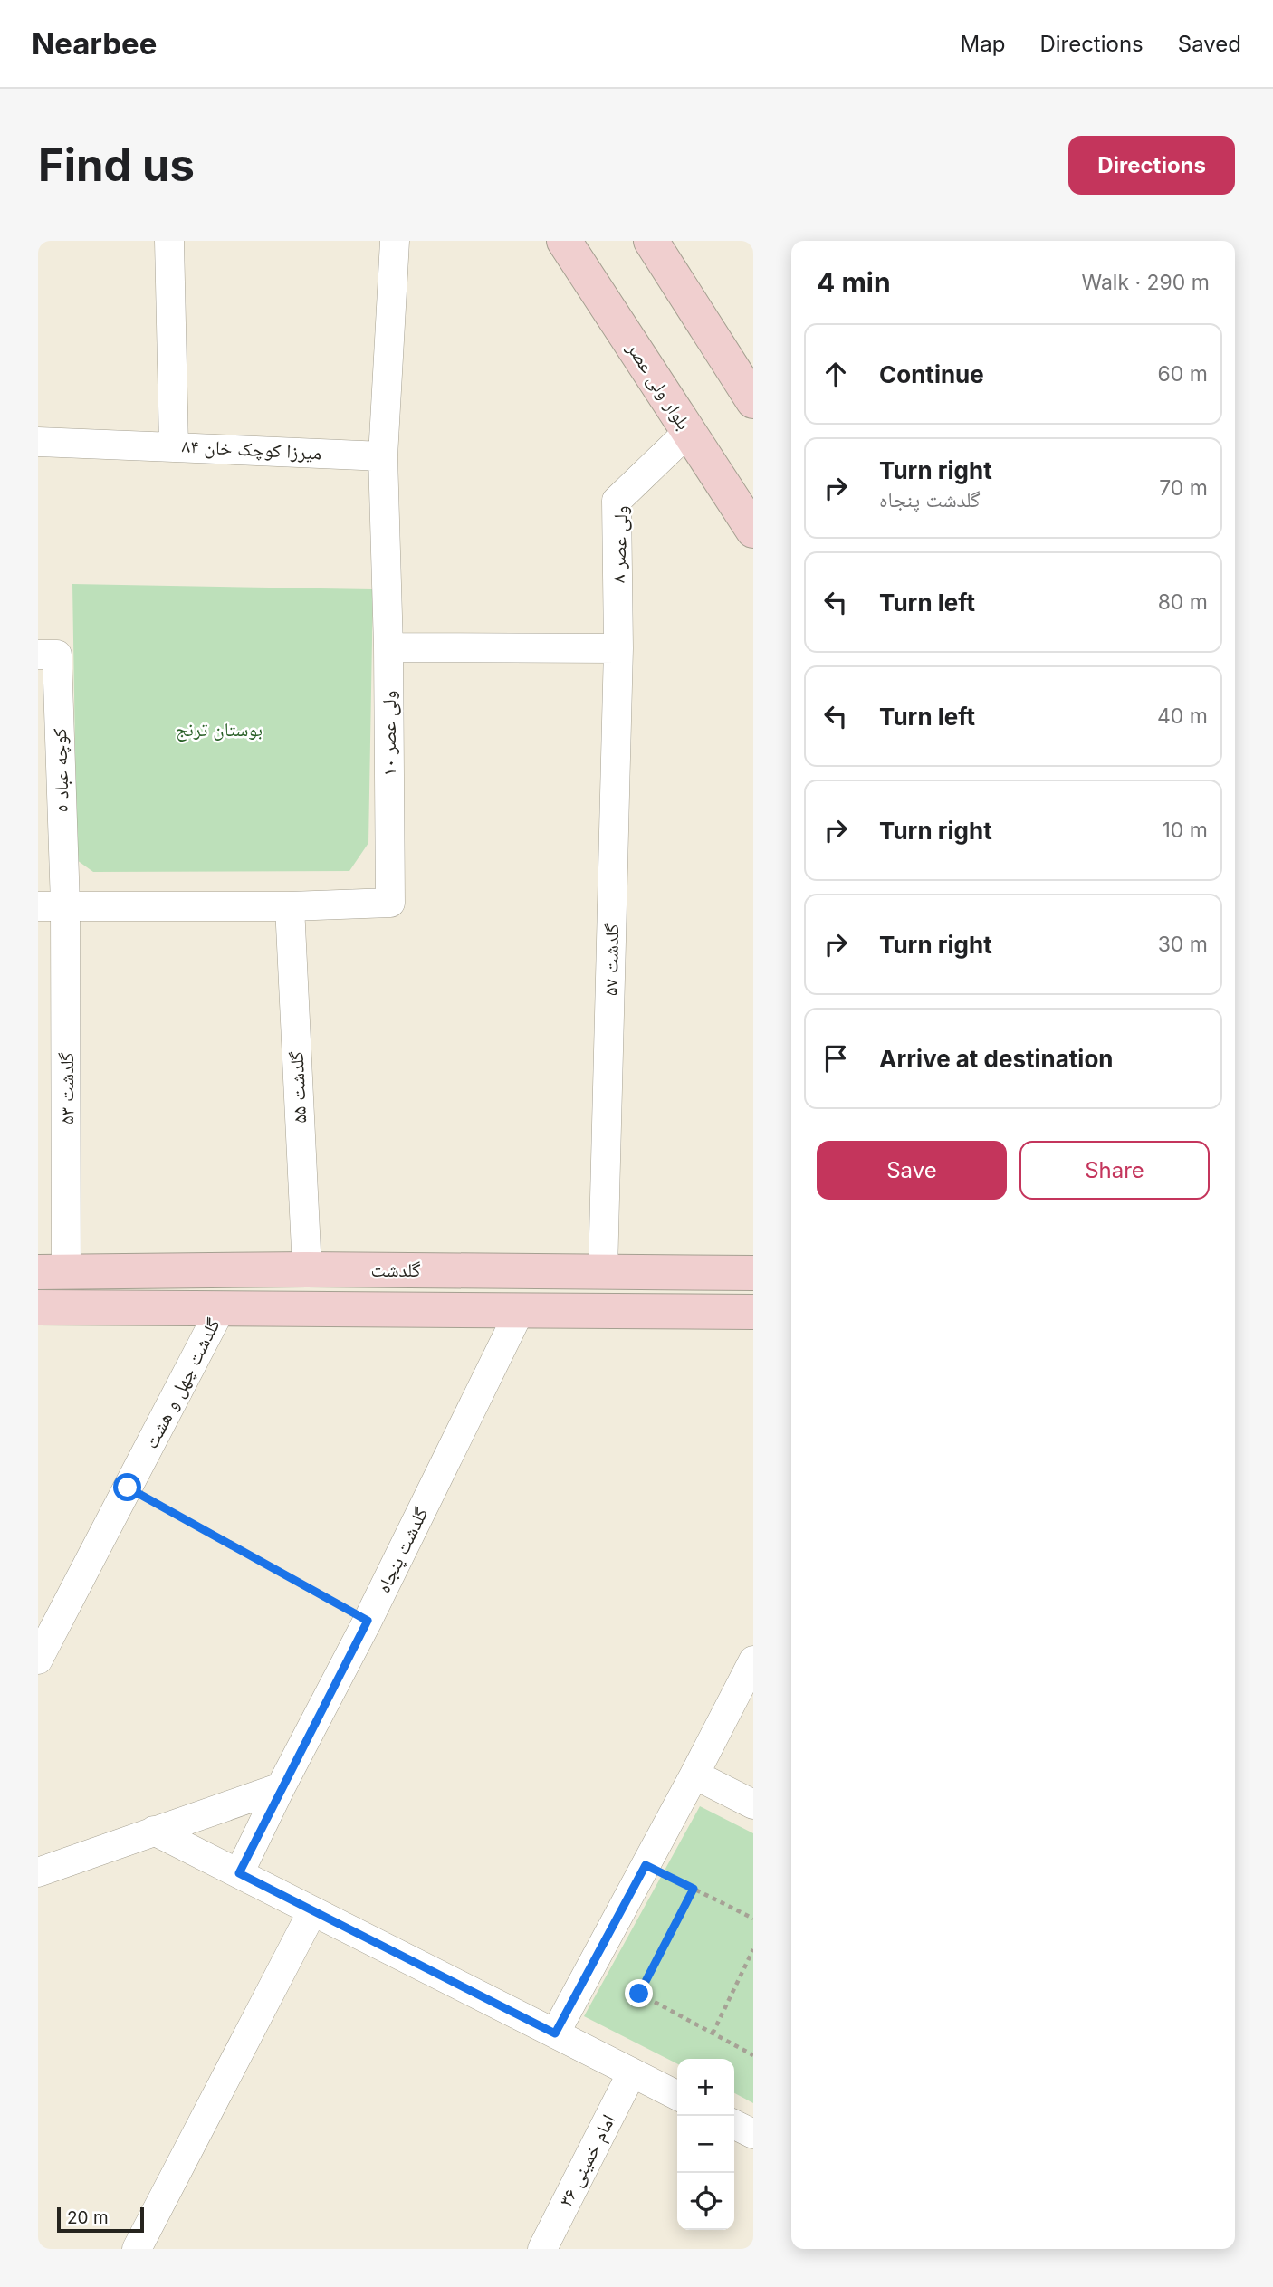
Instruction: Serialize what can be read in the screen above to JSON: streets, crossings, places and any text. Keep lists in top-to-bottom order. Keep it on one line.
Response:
{"streets":{"street":["بلوار ولی عصر","میرزا کوچک خان ۸۴","ولی عصر ۸","ولی عصر ۱۰","كوچه عباد ٥","گلدشت ۵۷","گلدشت ۵۵","گلدشت ۵۳","گلدشت","گلدشت چهل و هشت","گلدشت پنجاه","امام خمینی ۳۶"]},"crossings":[["بلوار ولی عصر","ولی عصر ۸"],["میرزا کوچک خان ۸۴","ولی عصر ۱۰"],["ولی عصر ۸","گلدشت ۵۷"],["ولی عصر ۱۰","كوچه عباد ٥"],["ولی عصر ۱۰","گلدشت ۵۵"],["ولی عصر ۱۰","گلدشت ۵۳"],["كوچه عباد ٥","گلدشت ۵۳"],["گلدشت ۵۷","گلدشت"],["گلدشت ۵۵","گلدشت"],["گلدشت ۵۳","گلدشت"]],"parks":["بوستان ترنج"],"scale_bar":"20 m","page":{"header":"Nearbee","nav":["Map","Directions","Saved"],"buttons":["Directions",["Save","Share"]],"title":"Find us","heading":["4 min","Walk · 290 m"],"list":[["Continue","60 m"],["Turn right","گلدشت پنجاه","70 m"],["Turn left","80 m"],["Turn left","40 m"],["Turn right","10 m"],["Turn right","30 m"],"Arrive at destination"],"map_buttons":["+","−"],"scale":"20 m"}}
